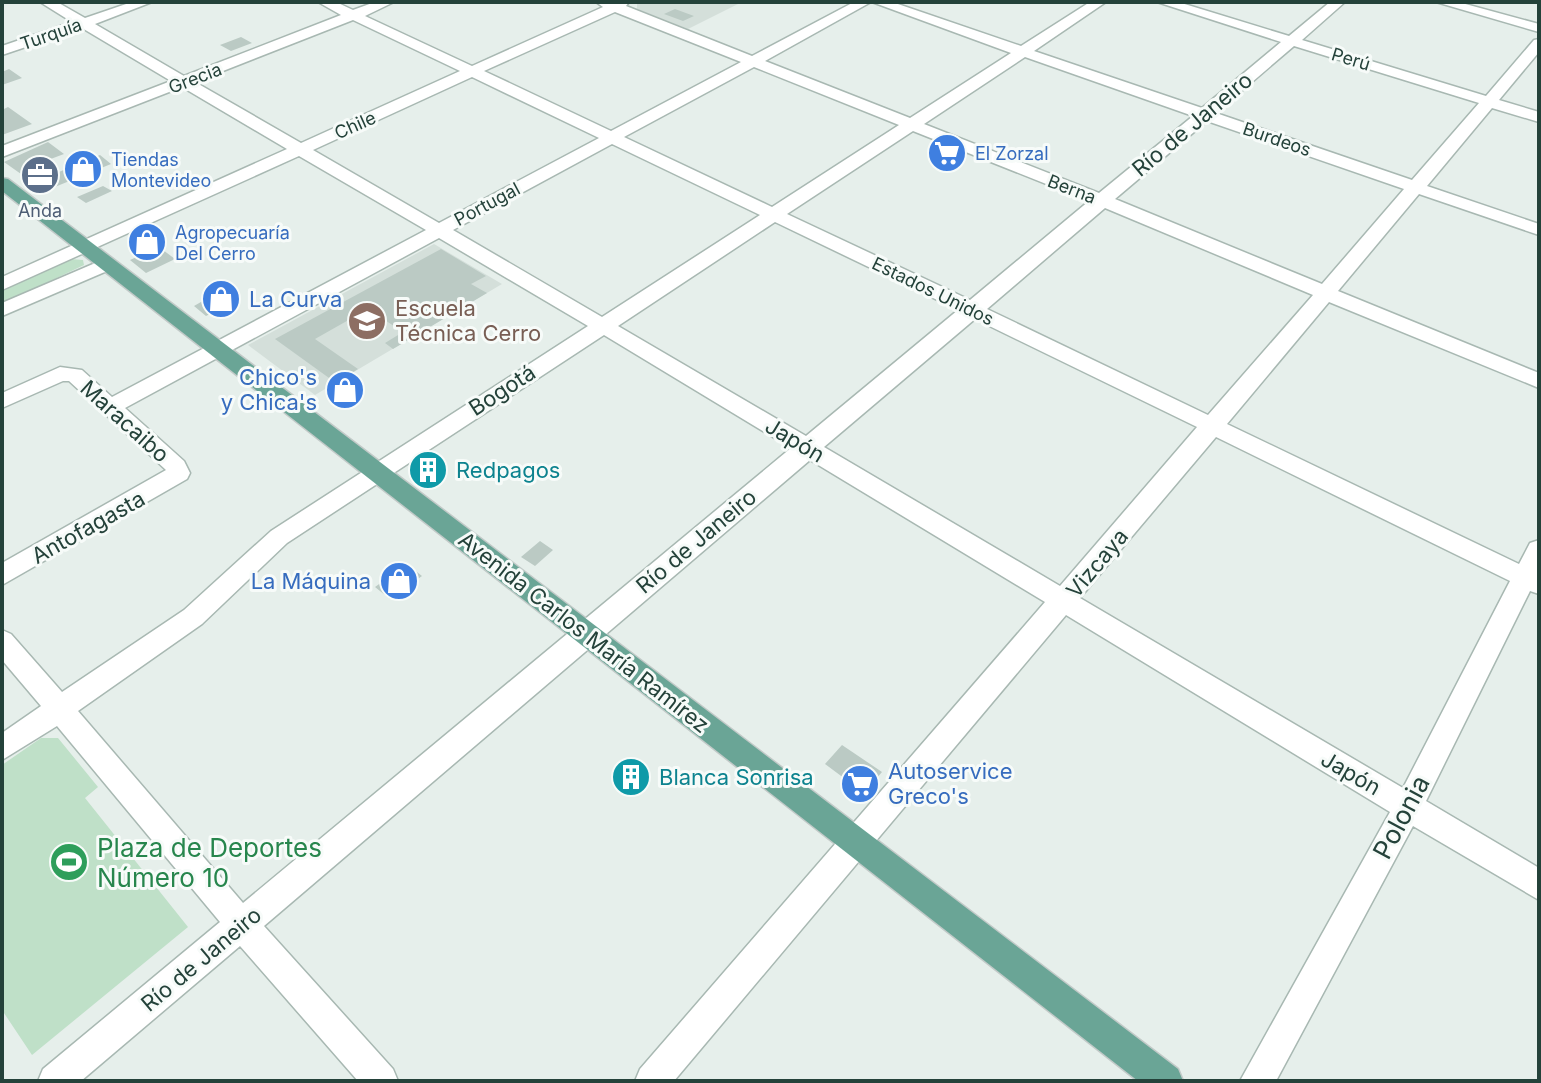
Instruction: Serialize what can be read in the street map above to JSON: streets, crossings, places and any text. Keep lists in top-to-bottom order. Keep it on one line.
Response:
{"streets":{"main road":["Avenida Carlos María Ramírez"],"street":["Turquía","Perú","Grecia","Río de Janeiro","Chile","Burdeos","Berna","Portugal","Estados Unidos","Bogotá","Maracaibo","Japón","Antofagasta","Vizcaya","Polonia"]},"crossings":[["Turquía","Japón"],["Perú","Río de Janeiro"],["Perú","Vizcaya"],["Grecia","Estados Unidos"],["Grecia","Japón"],["Río de Janeiro","Burdeos"],["Río de Janeiro","Berna"],["Río de Janeiro","Estados Unidos"],["Río de Janeiro","Japón"],["Río de Janeiro","Avenida Carlos María Ramírez"],["Chile","Berna"],["Chile","Estados Unidos"],["Chile","Japón"],["Chile","Avenida Carlos María Ramírez"],["Burdeos","Bogotá"],["Burdeos","Vizcaya"],["Berna","Portugal"],["Berna","Bogotá"],["Berna","Vizcaya"],["Portugal","Estados Unidos"],["Portugal","Maracaibo"],["Portugal","Japón"],["Portugal","Avenida Carlos María Ramírez"],["Estados Unidos","Bogotá"],["Estados Unidos","Vizcaya"],["Estados Unidos","Polonia"],["Bogotá","Japón"],["Bogotá","Avenida Carlos María Ramírez"],["Maracaibo","Antofagasta"],["Japón","Vizcaya"],["Japón","Polonia"],["Vizcaya","Avenida Carlos María Ramírez"]],"places":{"supermarket":["El Zorzal","Autoservice Greco's"],"shop":["Tiendas Montevideo","Agropecuaría Del Cerro","La Curva","Chico's y Chica's","La Máquina"],"office":["Anda"],"school or university":["Escuela Técnica Cerro"],"building":["Redpagos","Blanca Sonrisa"],"sports":["Plaza de Deportes Número 10"]}}
